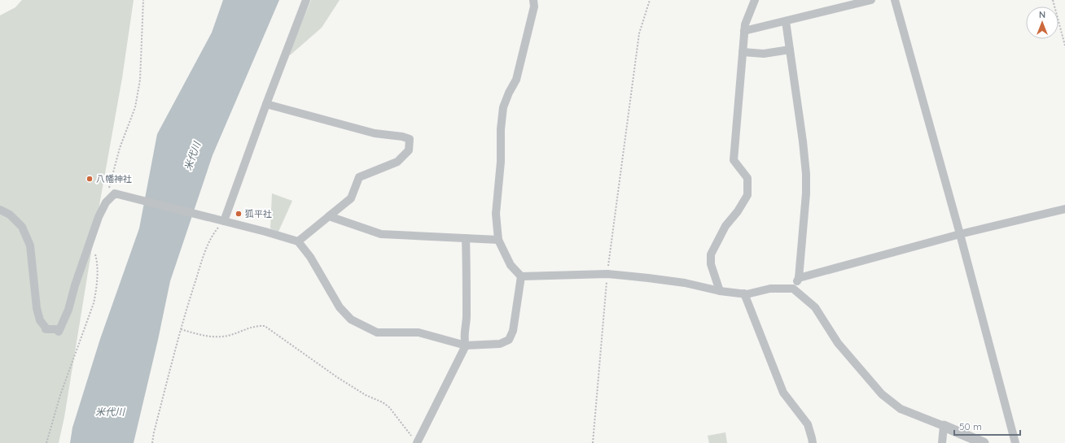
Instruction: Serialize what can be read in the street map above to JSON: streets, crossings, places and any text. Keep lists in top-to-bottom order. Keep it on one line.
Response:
{"water":["米代川"],"places":["八幡神社","狐平社"],"scale_bar":"50 m","north":"top"}
